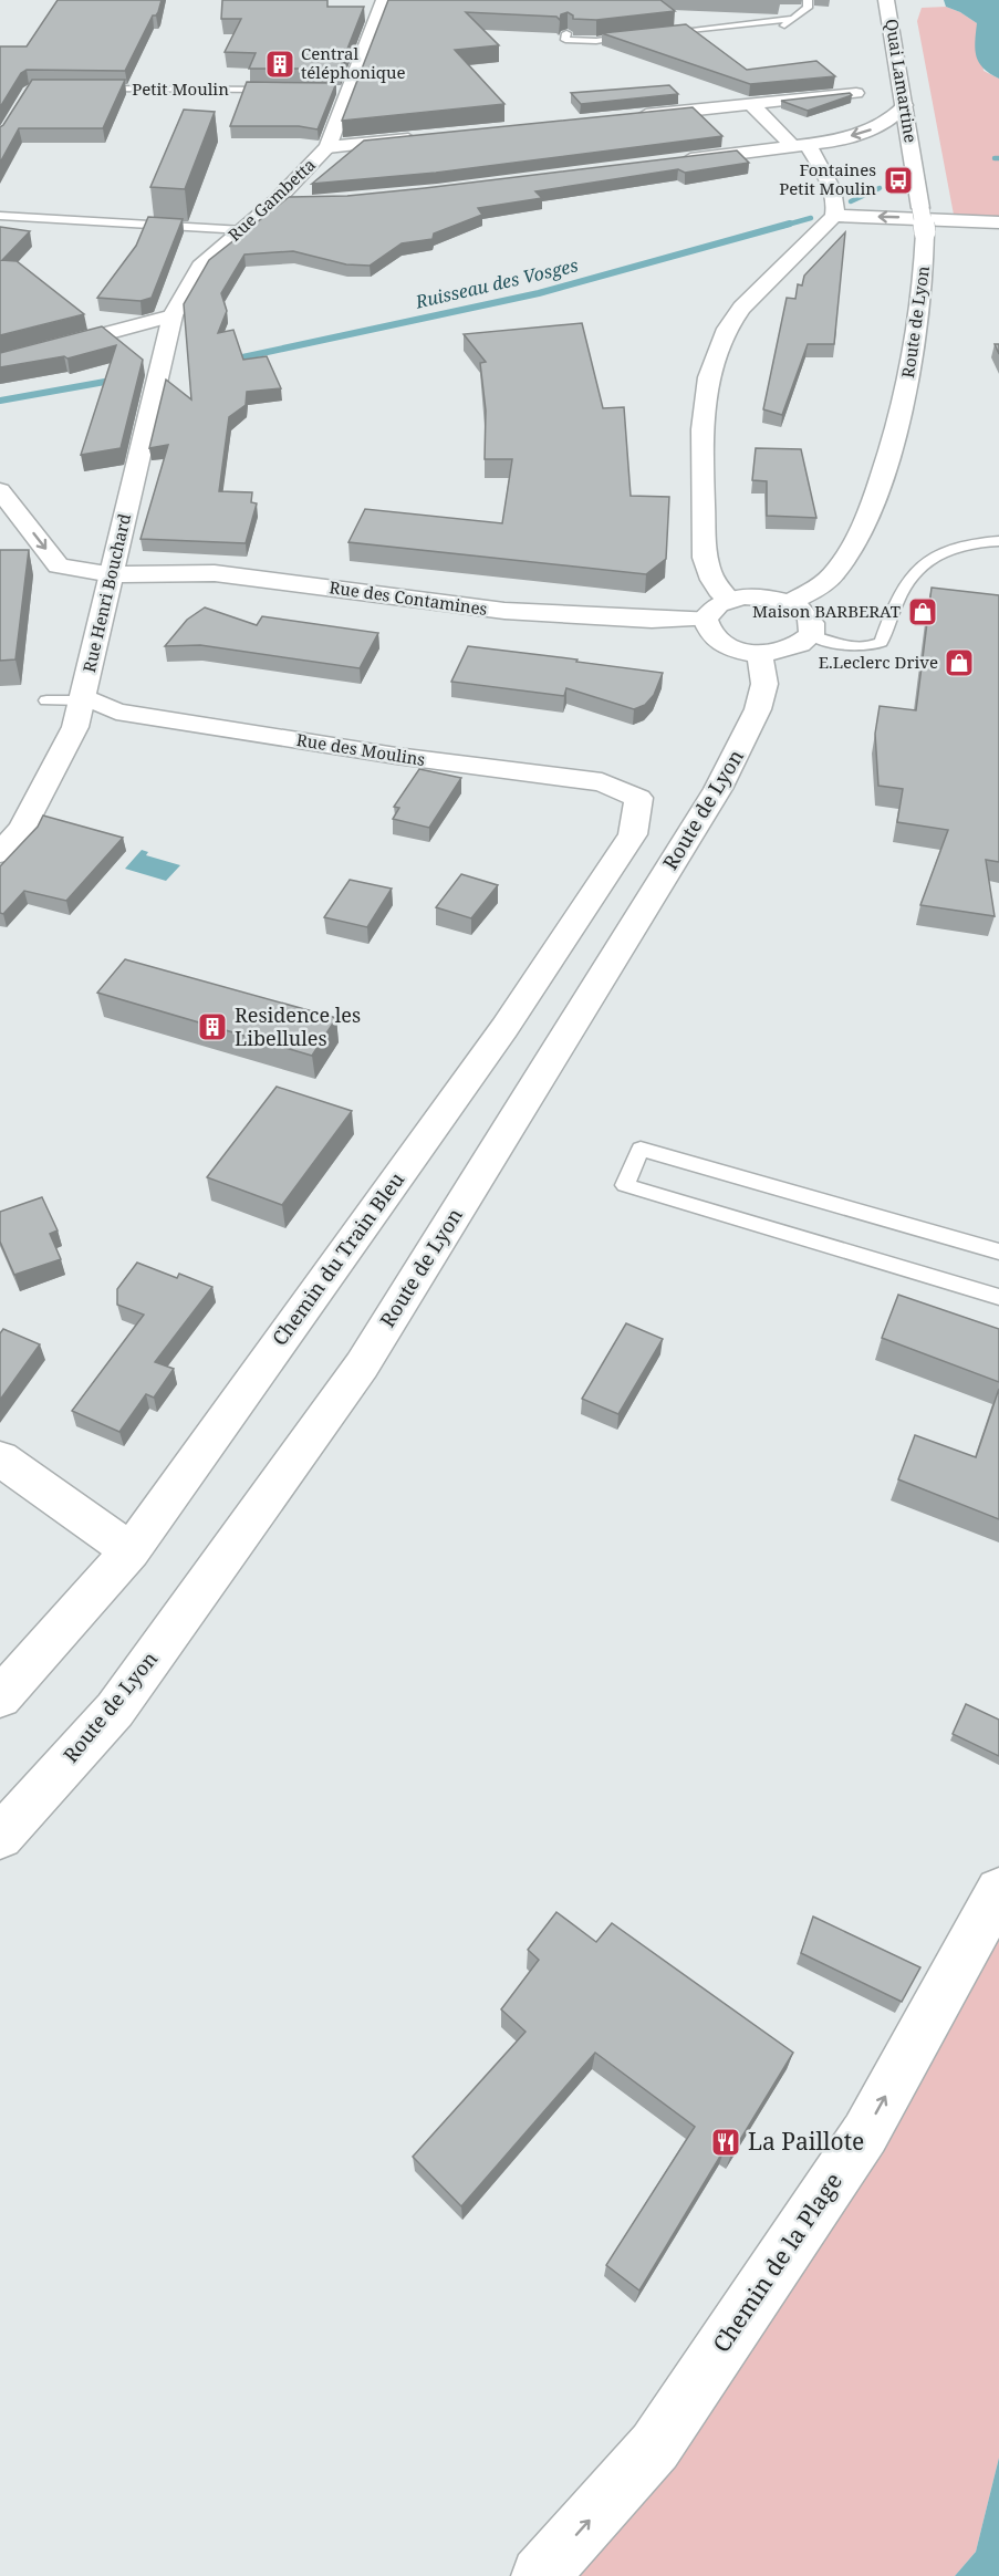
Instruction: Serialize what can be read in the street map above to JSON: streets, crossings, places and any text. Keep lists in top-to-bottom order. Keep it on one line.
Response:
{"streets":{"street":["Quai Lamartine","Rue Gambetta","Route de Lyon","Rue Henri Bouchard","Rue des Contamines","Rue des Moulins","Chemin du Train Bleu","Chemin de la Plage"],"lane":["Petit Moulin"]},"crossings":[["Quai Lamartine","Route de Lyon"],["Rue Gambetta","Rue Henri Bouchard"],["Rue Henri Bouchard","Rue des Contamines"],["Rue Henri Bouchard","Rue des Moulins"],["Rue des Moulins","Chemin du Train Bleu"]],"one_way":["Chemin de la Plage"],"water":["Ruisseau des Vosges"],"places":{"building":["Central téléphonique","Residence les Libellules"],"bus stop":["Fontaines Petit Moulin"],"shop":["Maison BARBERAT","E.Leclerc Drive"],"restaurant":["La Paillote"]}}
